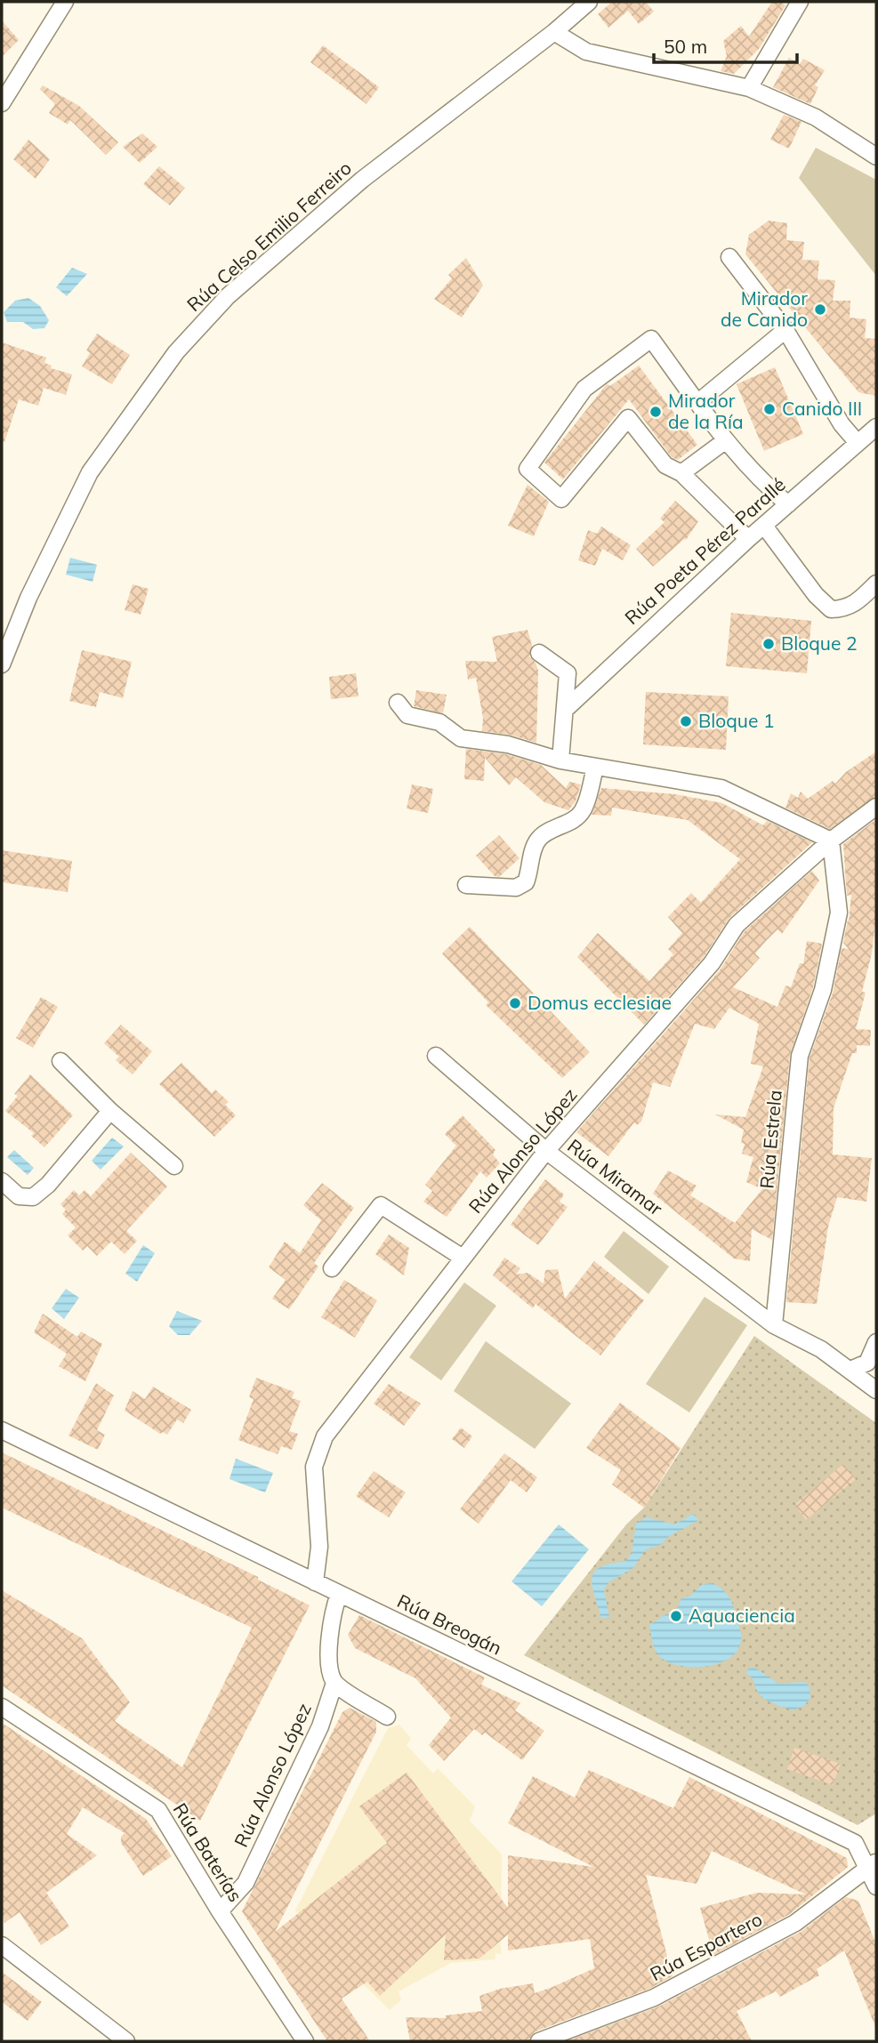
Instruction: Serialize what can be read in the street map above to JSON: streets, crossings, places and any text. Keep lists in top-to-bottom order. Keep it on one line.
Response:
{"streets":{"street":["Rúa Celso Emilio Ferreiro","Rúa Poeta Pérez Parallé","Rúa Estrela","Rúa Alonso López","Rúa Miramar","Rúa Breogán","Rúa Baterías","Rúa Espartero"]},"crossings":[["Rúa Estrela","Rúa Alonso López"],["Rúa Estrela","Rúa Miramar"],["Rúa Alonso López","Rúa Miramar"],["Rúa Alonso López","Rúa Breogán"],["Rúa Alonso López","Rúa Baterías"],["Rúa Breogán","Rúa Espartero"]],"places":["Mirador de Canido","Canido III","Mirador de la Ría","Bloque 2","Bloque 1","Domus ecclesiae","Aquaciencia"],"scale_bar":"50 m"}
